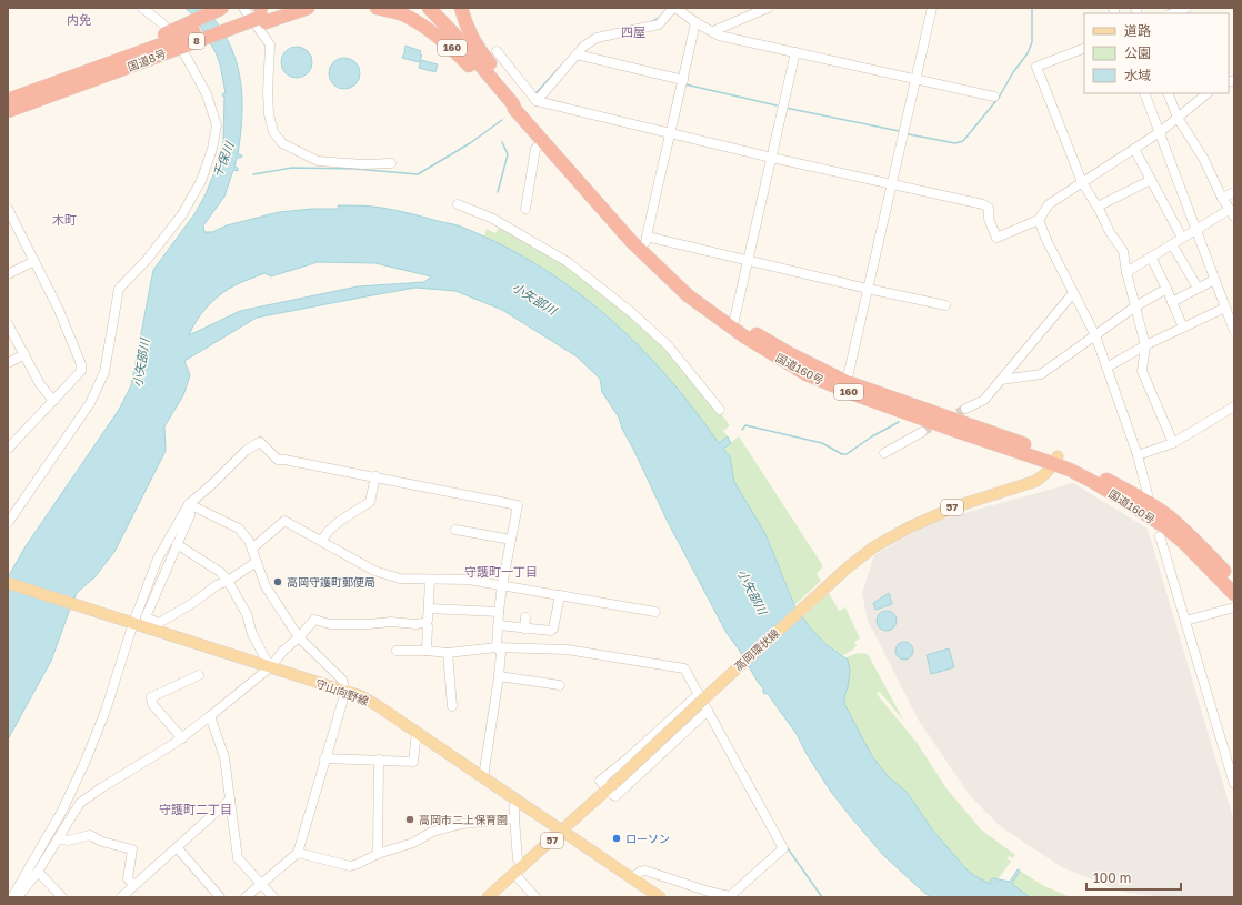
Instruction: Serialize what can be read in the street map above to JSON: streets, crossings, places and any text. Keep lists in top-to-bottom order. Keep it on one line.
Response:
{"streets":{"highway":["8","160","国道8号","国道160号"],"main road":["57","高岡環状線","守山向野線"]},"crossings":[["160","国道160号"],["国道160号","高岡環状線"],["高岡環状線","守山向野線"]],"districts":["内免","四屋","木町","守護町一丁目","守護町二丁目"],"water":["千保川","小矢部川"],"places":["高岡守護町郵便局","高岡市二上保育園","ローソン"],"legend":["道路","公園","水域"],"scale_bar":"100 m"}
